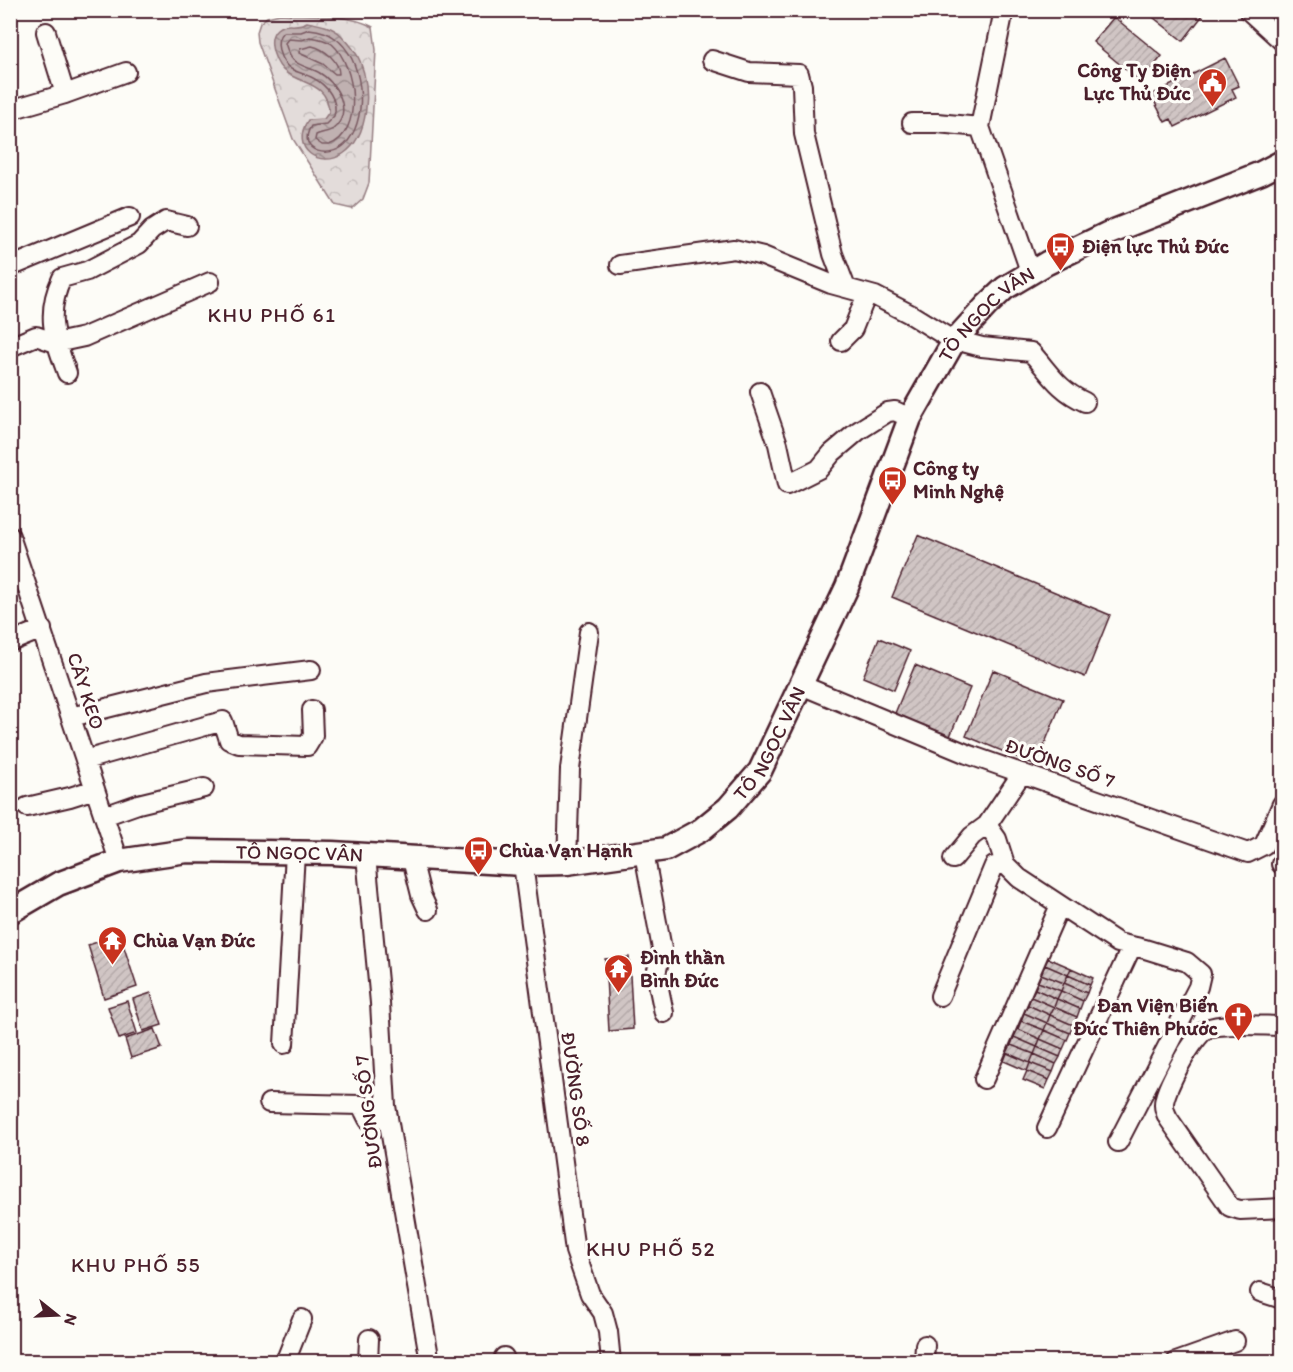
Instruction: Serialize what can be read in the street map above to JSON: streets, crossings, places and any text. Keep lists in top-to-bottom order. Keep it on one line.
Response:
{"streets":{"main road":["TÔ NGỌC VÂN"],"street":["CÂY KEO","ĐƯỜNG SỐ 7","ĐƯỜNG SỐ 8"]},"crossings":[["TÔ NGỌC VÂN","CÂY KEO"],["TÔ NGỌC VÂN","ĐƯỜNG SỐ 7"],["TÔ NGỌC VÂN","ĐƯỜNG SỐ 8"]],"districts":["KHU PHỐ 61","KHU PHỐ 52","KHU PHỐ 55"],"places":{"public building":["Công Ty Điện Lực Thủ Đức"],"bus stop":["Điện lực Thủ Đức","Công ty Minh Nghệ","Chùa Vạn Hạnh"],"temple":["Chùa Vạn Đức","Đình thần Bình Đức"],"church":["Đan Viện Biển Đức Thiên Phước"]},"north":"right"}
